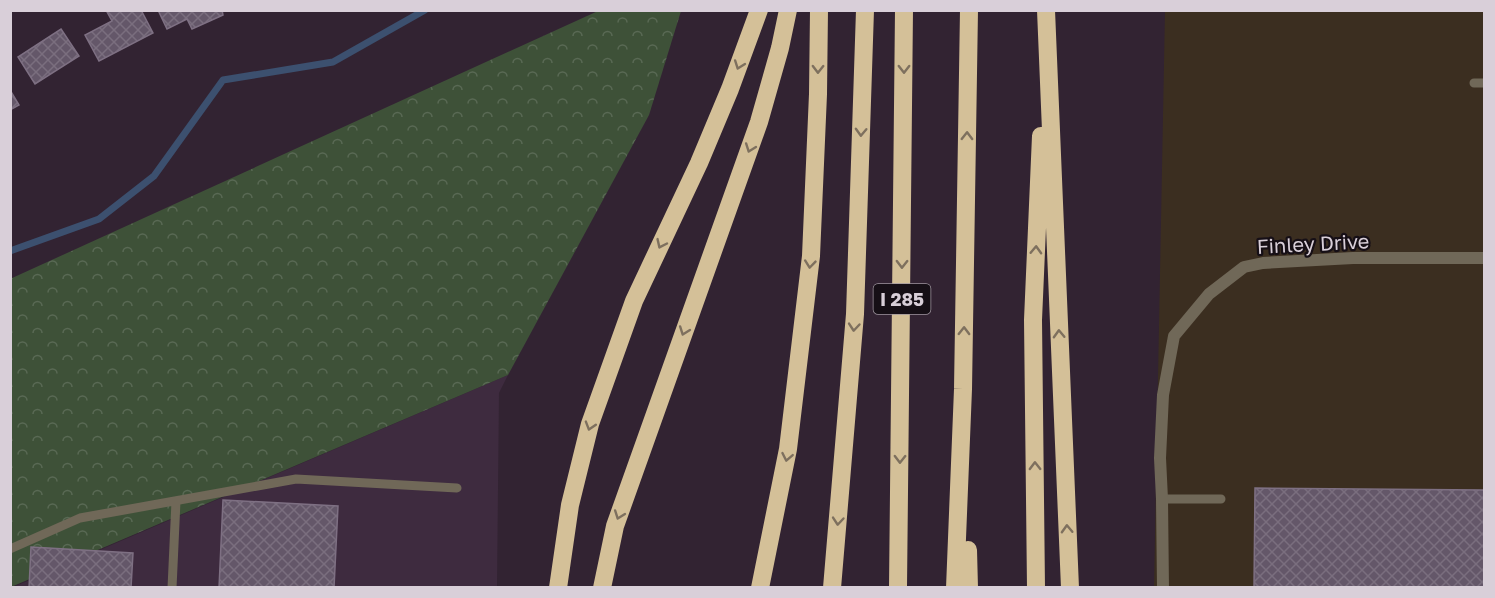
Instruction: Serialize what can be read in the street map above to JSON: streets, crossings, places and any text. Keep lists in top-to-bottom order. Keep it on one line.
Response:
{"streets":{"highway":["I 285"],"street":["Finley Drive"]}}
